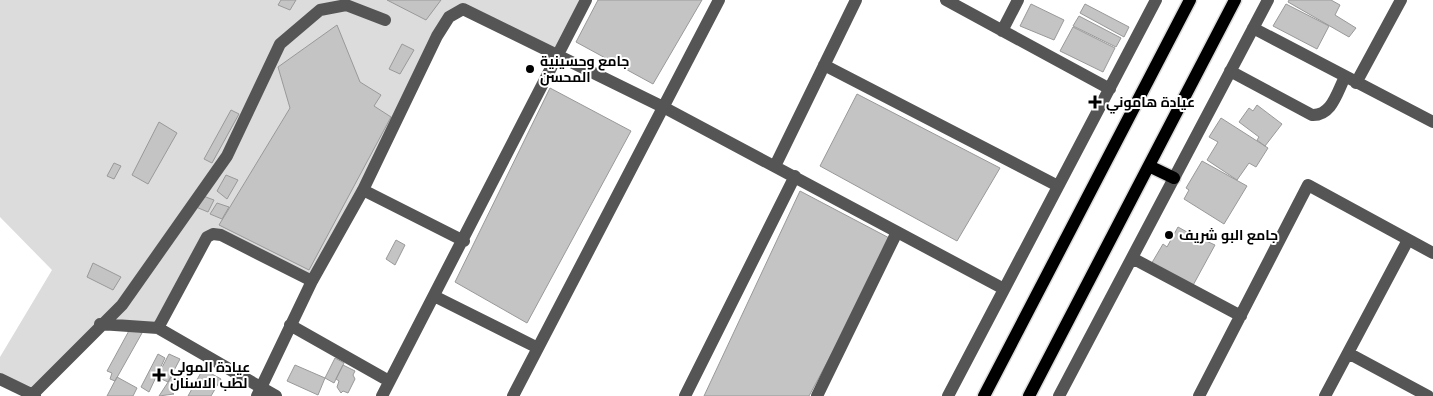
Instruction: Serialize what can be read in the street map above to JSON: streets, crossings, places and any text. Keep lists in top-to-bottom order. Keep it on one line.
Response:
{"places":{"other":["جامع وحسينية المحسن","جامع البو شريف"],"health":["عيادة هاموني","عيادة المولى لطب الاسنان"]}}
